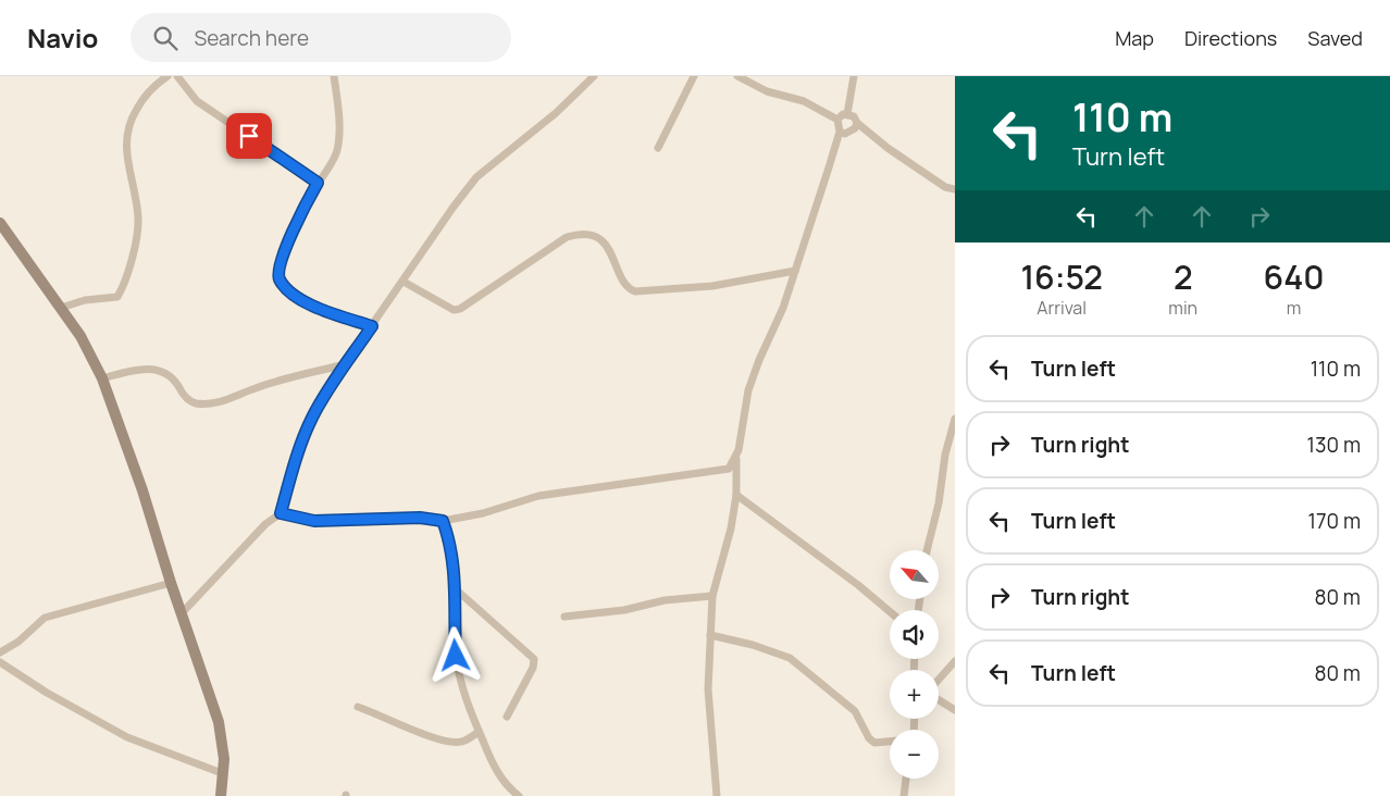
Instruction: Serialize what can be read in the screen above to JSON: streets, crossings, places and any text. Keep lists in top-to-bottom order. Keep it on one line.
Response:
{"north":"top left","page":{"header":"Navio","search":"Search here","nav":["Map","Directions","Saved"],"turn":["110 m","Turn left"],"eta":["16:52","Arrival","2","min","640","m"],"list":[{"name":"Turn left","value":"110 m"},{"name":"Turn right","value":"130 m"},{"name":"Turn left","value":"170 m"},{"name":"Turn right","value":"80 m"},{"name":"Turn left","value":"80 m"}],"map_buttons":["+","−"]}}
